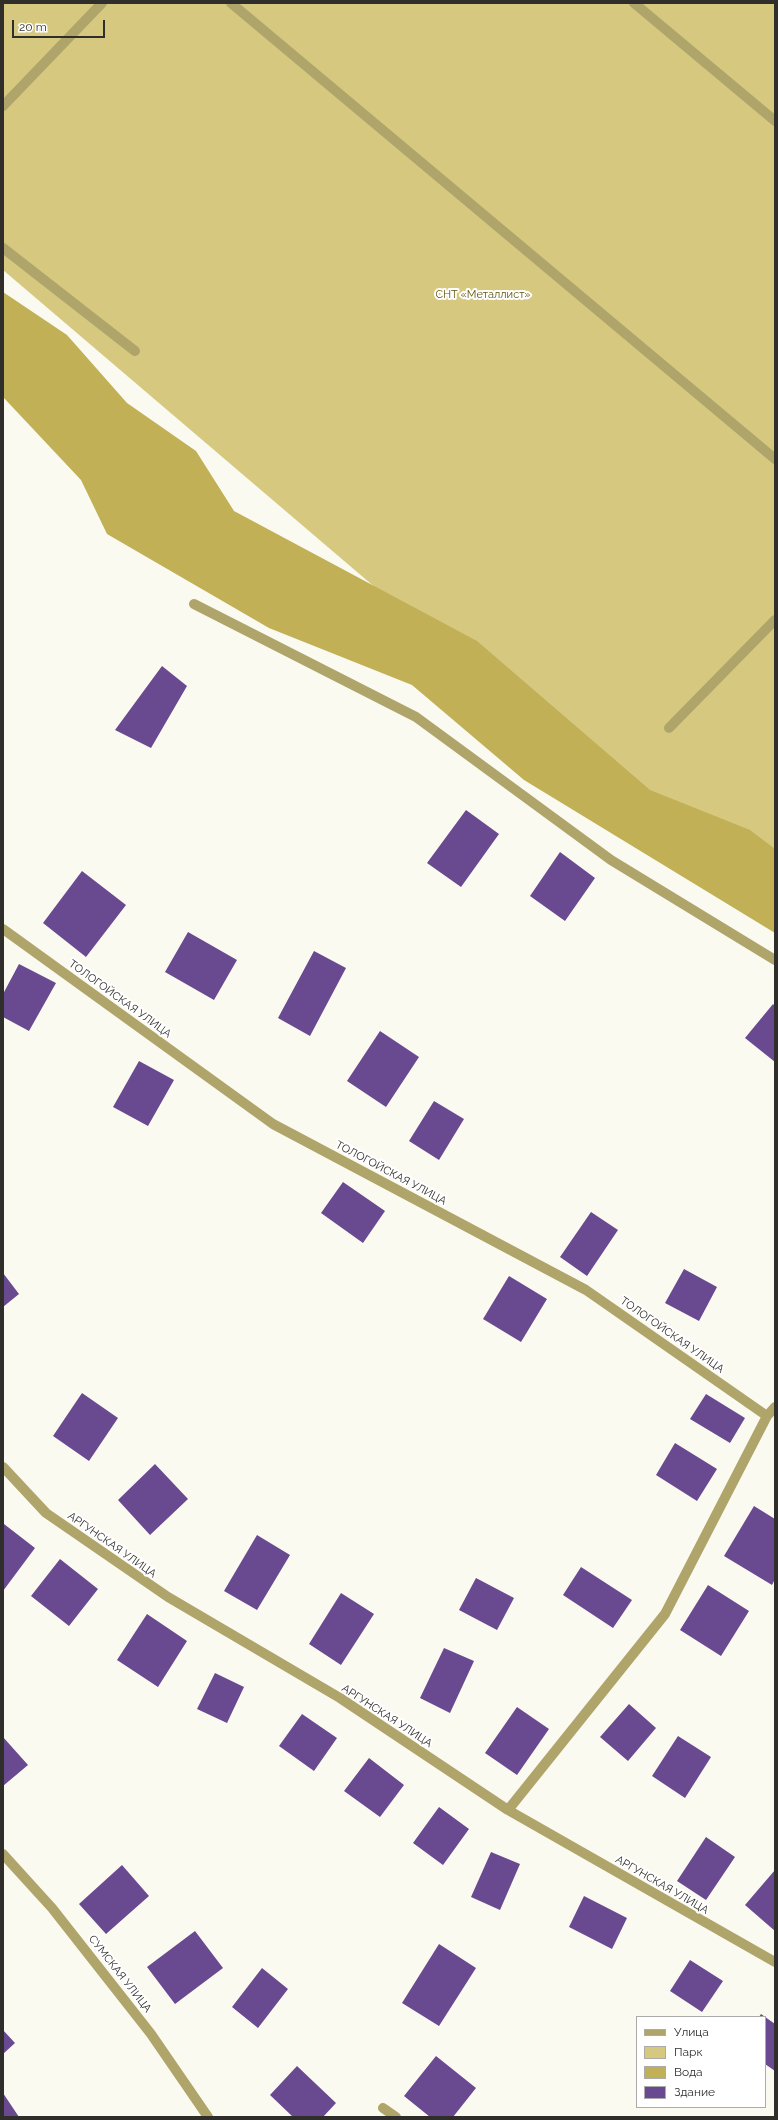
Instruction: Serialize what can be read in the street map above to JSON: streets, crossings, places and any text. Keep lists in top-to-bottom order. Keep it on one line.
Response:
{"streets":{"street":["ТОЛОГОЙСКАЯ УЛИЦА","АРГУНСКАЯ УЛИЦА","СУМСКАЯ УЛИЦА"]},"parks":["СНТ «Металлист»"],"legend":["Улица","Парк","Вода","Здание"],"scale_bar":"20 m"}
